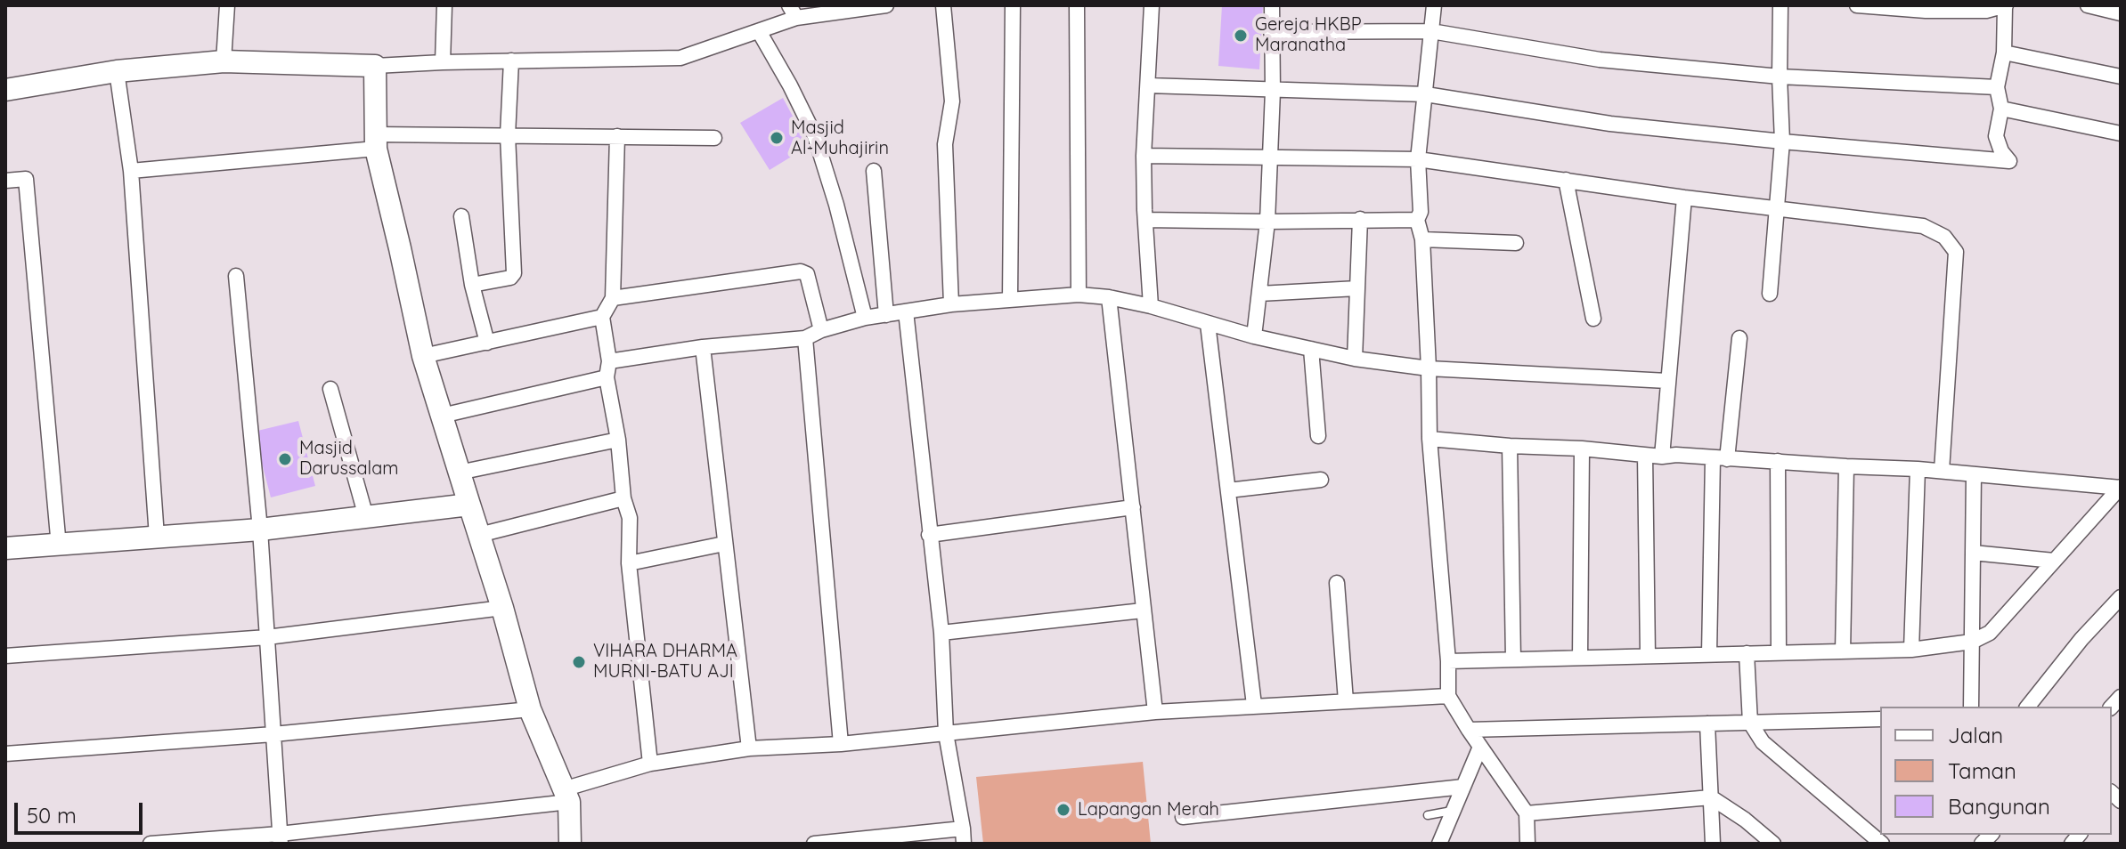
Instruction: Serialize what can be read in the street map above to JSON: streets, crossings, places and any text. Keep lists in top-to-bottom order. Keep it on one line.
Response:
{"places":["Gereja HKBP Maranatha","Masjid Al-Muhajirin","Masjid Darussalam","VIHARA DHARMA MURNI-BATU AJI","Lapangan Merah"],"legend":["Jalan","Taman","Bangunan"],"scale_bar":"50 m"}
